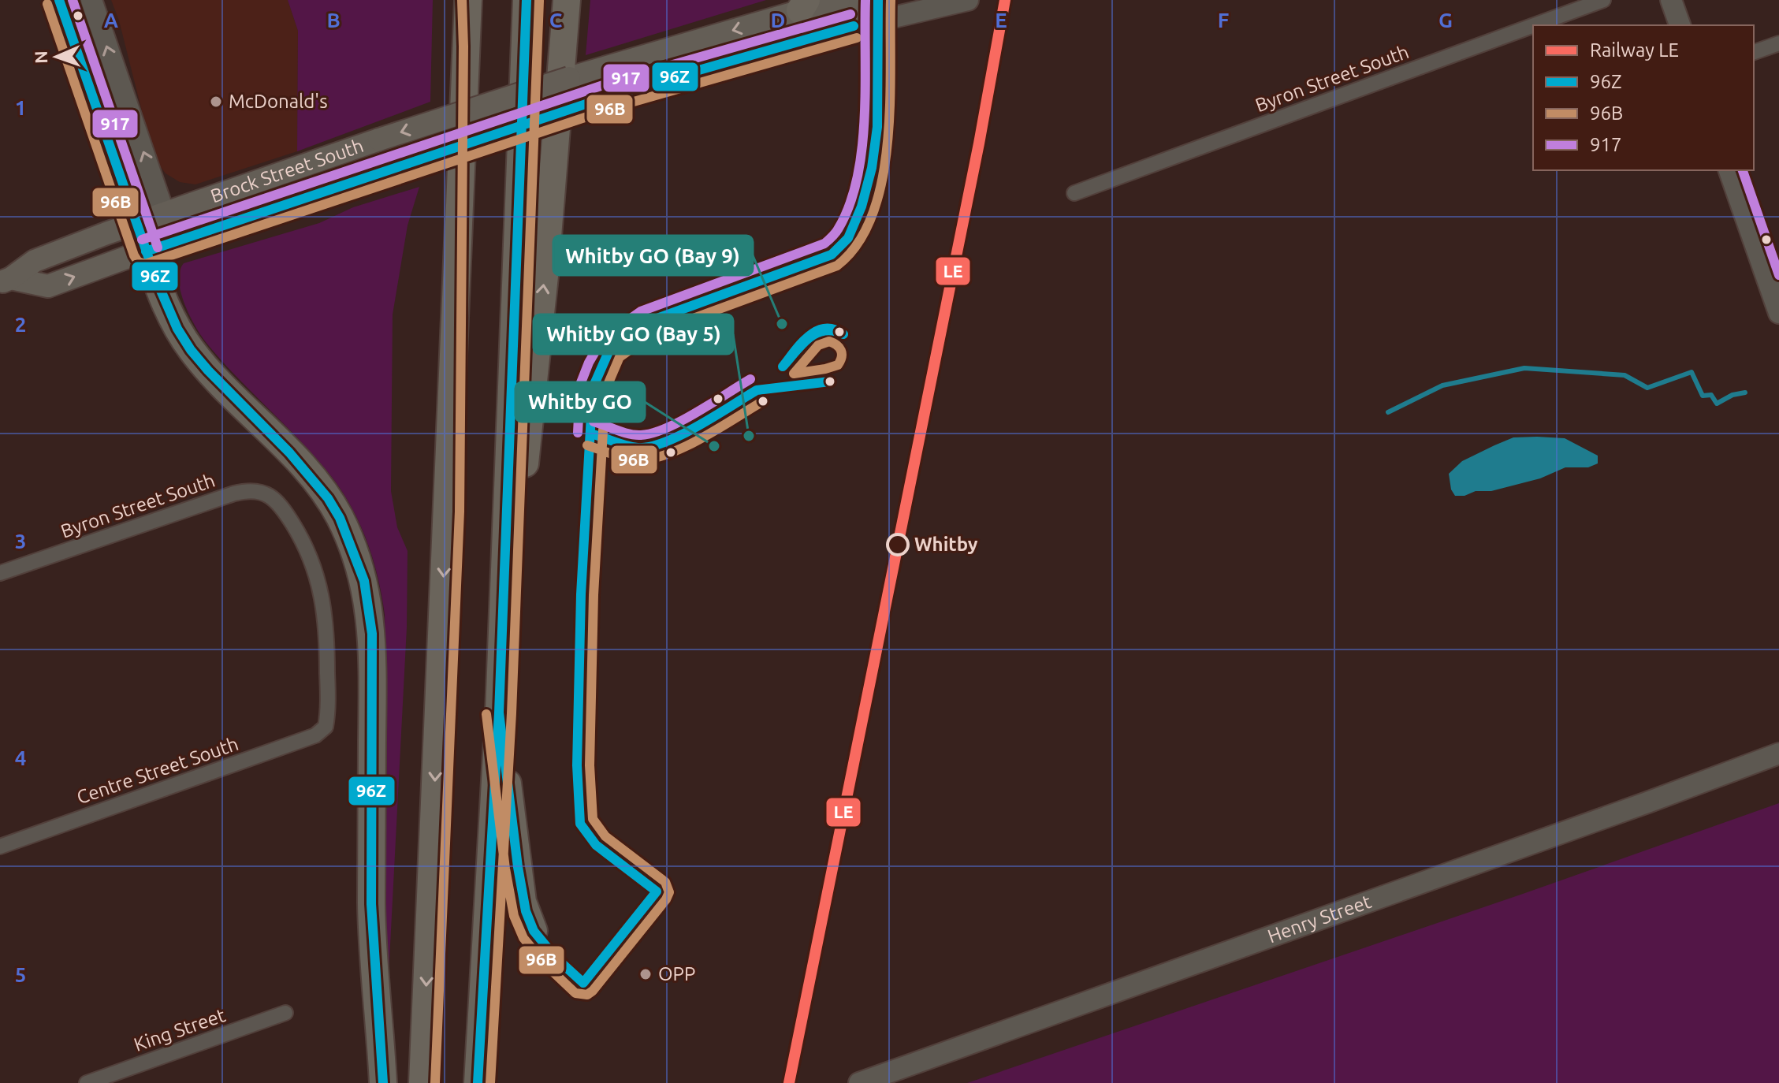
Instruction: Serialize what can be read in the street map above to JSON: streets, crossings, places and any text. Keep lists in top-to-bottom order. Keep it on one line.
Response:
{"streets":{"main road":["Brock Street South","Henry Street"],"street":["Byron Street South","Centre Street South","King Street"]},"crossings":[["Byron Street South","Centre Street South"]],"places":["McDonald's","Whitby GO (Bay 9)","Whitby GO (Bay 5)","Whitby GO","Whitby","OPP"],"lines":["rail line LE","transit line 96Z","transit line 96B","transit line 917"],"legend":["Railway LE","96Z","96B","917"],"north":"left","grid":{"columns":["A","B","C","D","E","F","G"],"rows":["1","2","3","4","5"]}}
